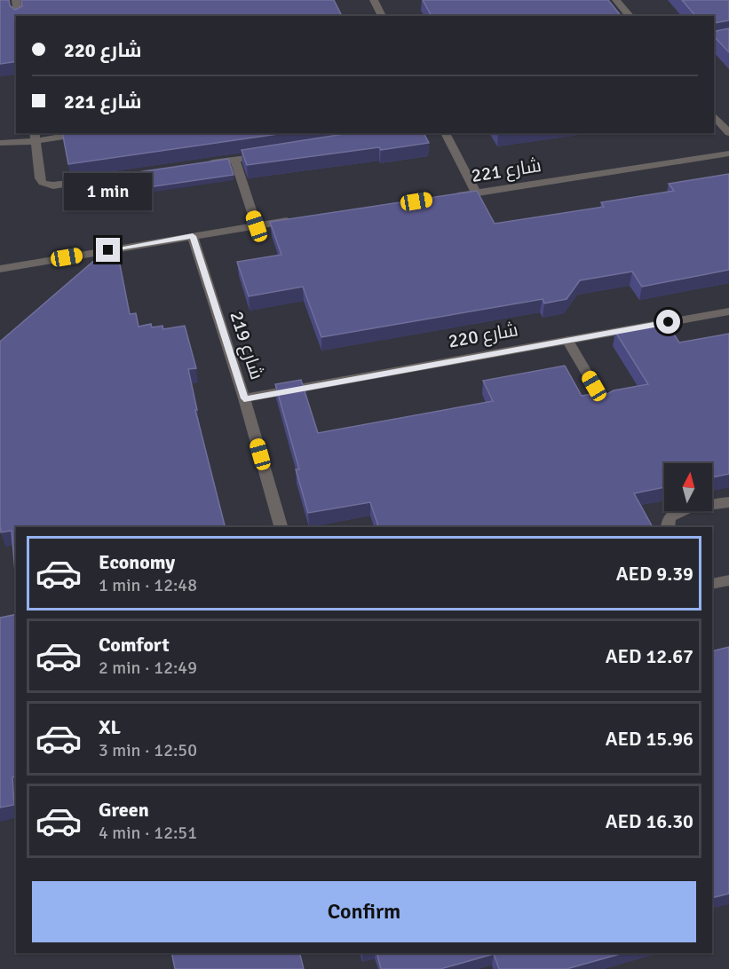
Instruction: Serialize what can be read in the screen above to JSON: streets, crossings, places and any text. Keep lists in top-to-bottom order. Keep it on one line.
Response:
{"streets":{"street":["شارع 221","شارع 220","شارع 219"]},"crossings":[["شارع 220","شارع 219"]],"north":"top","page":{"banner":["شارع 220","شارع 221"],"bubble":"1 min","list":[{"name":"Economy","note":"1 min · 12:48","value":"AED 9.39"},{"name":"Comfort","note":"2 min · 12:49","value":"AED 12.67"},{"name":"XL","note":"3 min · 12:50","value":"AED 15.96"},{"name":"Green","note":"4 min · 12:51","value":"AED 16.30"}],"buttons":"Confirm"}}
